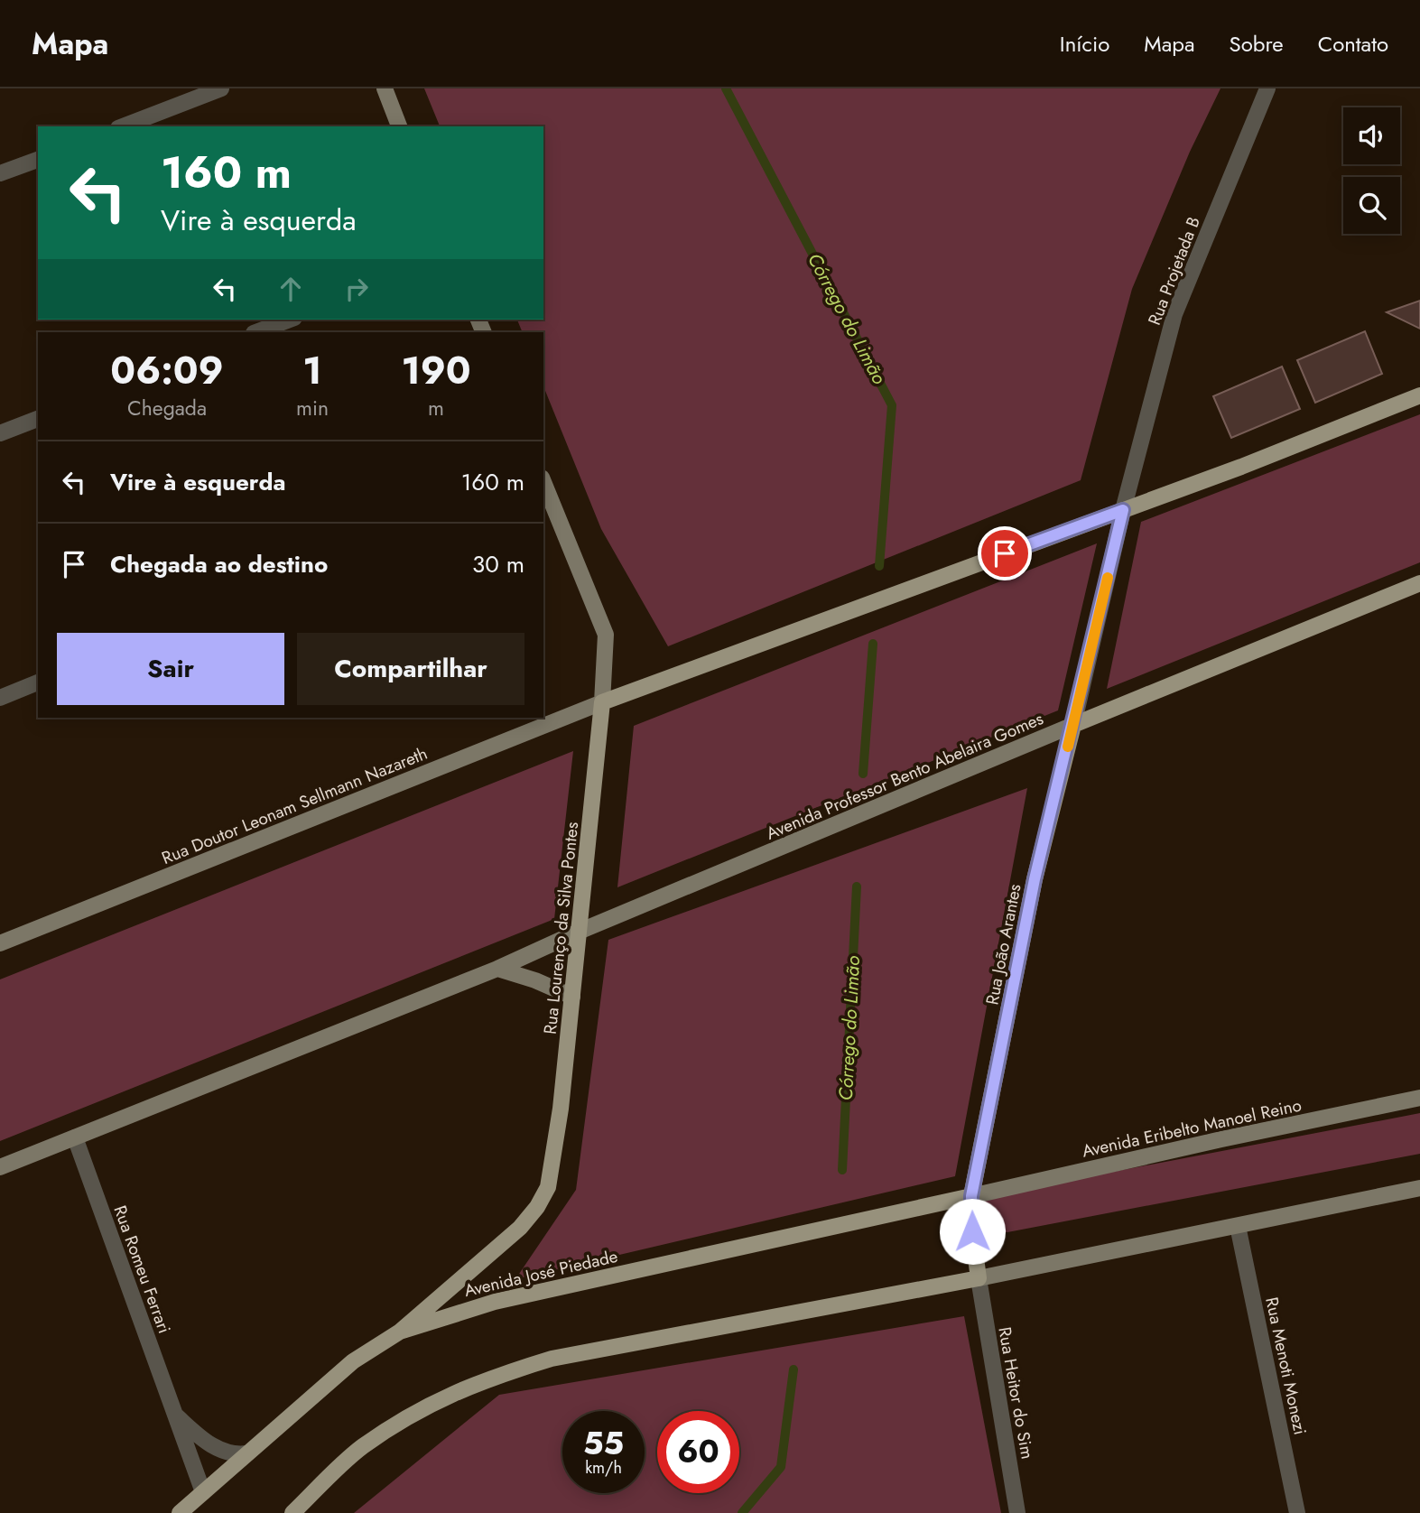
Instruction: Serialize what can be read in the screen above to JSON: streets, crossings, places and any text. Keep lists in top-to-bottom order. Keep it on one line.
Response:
{"streets":{"main road":["Avenida Professor Bento Abelaira Gomes","Rua Lourenço da Silva Pontes","Rua João Arantes","Avenida José Piedade"],"street":["Rua Projetada B","Rua Doutor Leonam Sellmann Nazareth","Avenida Eribelto Manoel Reino","Rua Romeu Ferrari","Rua Menoti Monezi","Rua Heitor do Sim"]},"crossings":[["Rua Projetada B","Rua João Arantes"],["Avenida Professor Bento Abelaira Gomes","Rua Lourenço da Silva Pontes"],["Avenida Professor Bento Abelaira Gomes","Rua João Arantes"],["Rua Doutor Leonam Sellmann Nazareth","Rua Lourenço da Silva Pontes"],["Rua Lourenço da Silva Pontes","Avenida José Piedade"],["Rua João Arantes","Avenida Eribelto Manoel Reino"],["Rua João Arantes","Avenida José Piedade"],["Rua João Arantes","Rua Heitor do Sim"],["Avenida Eribelto Manoel Reino","Avenida José Piedade"],["Rua Romeu Ferrari","Avenida José Piedade"]],"water":["Córrego do Limão"],"page":{"header":"Mapa","nav":["Início","Mapa","Sobre","Contato"],"turn":["160 m","Vire à esquerda"],"eta":["06:09","Chegada","1","min","190","m"],"list":[{"name":"Vire à esquerda","value":"160 m"},{"name":"Chegada ao destino","value":"30 m"}],"buttons":["Sair","Compartilhar"],"speed":"55 km/h","limit":"60"}}
